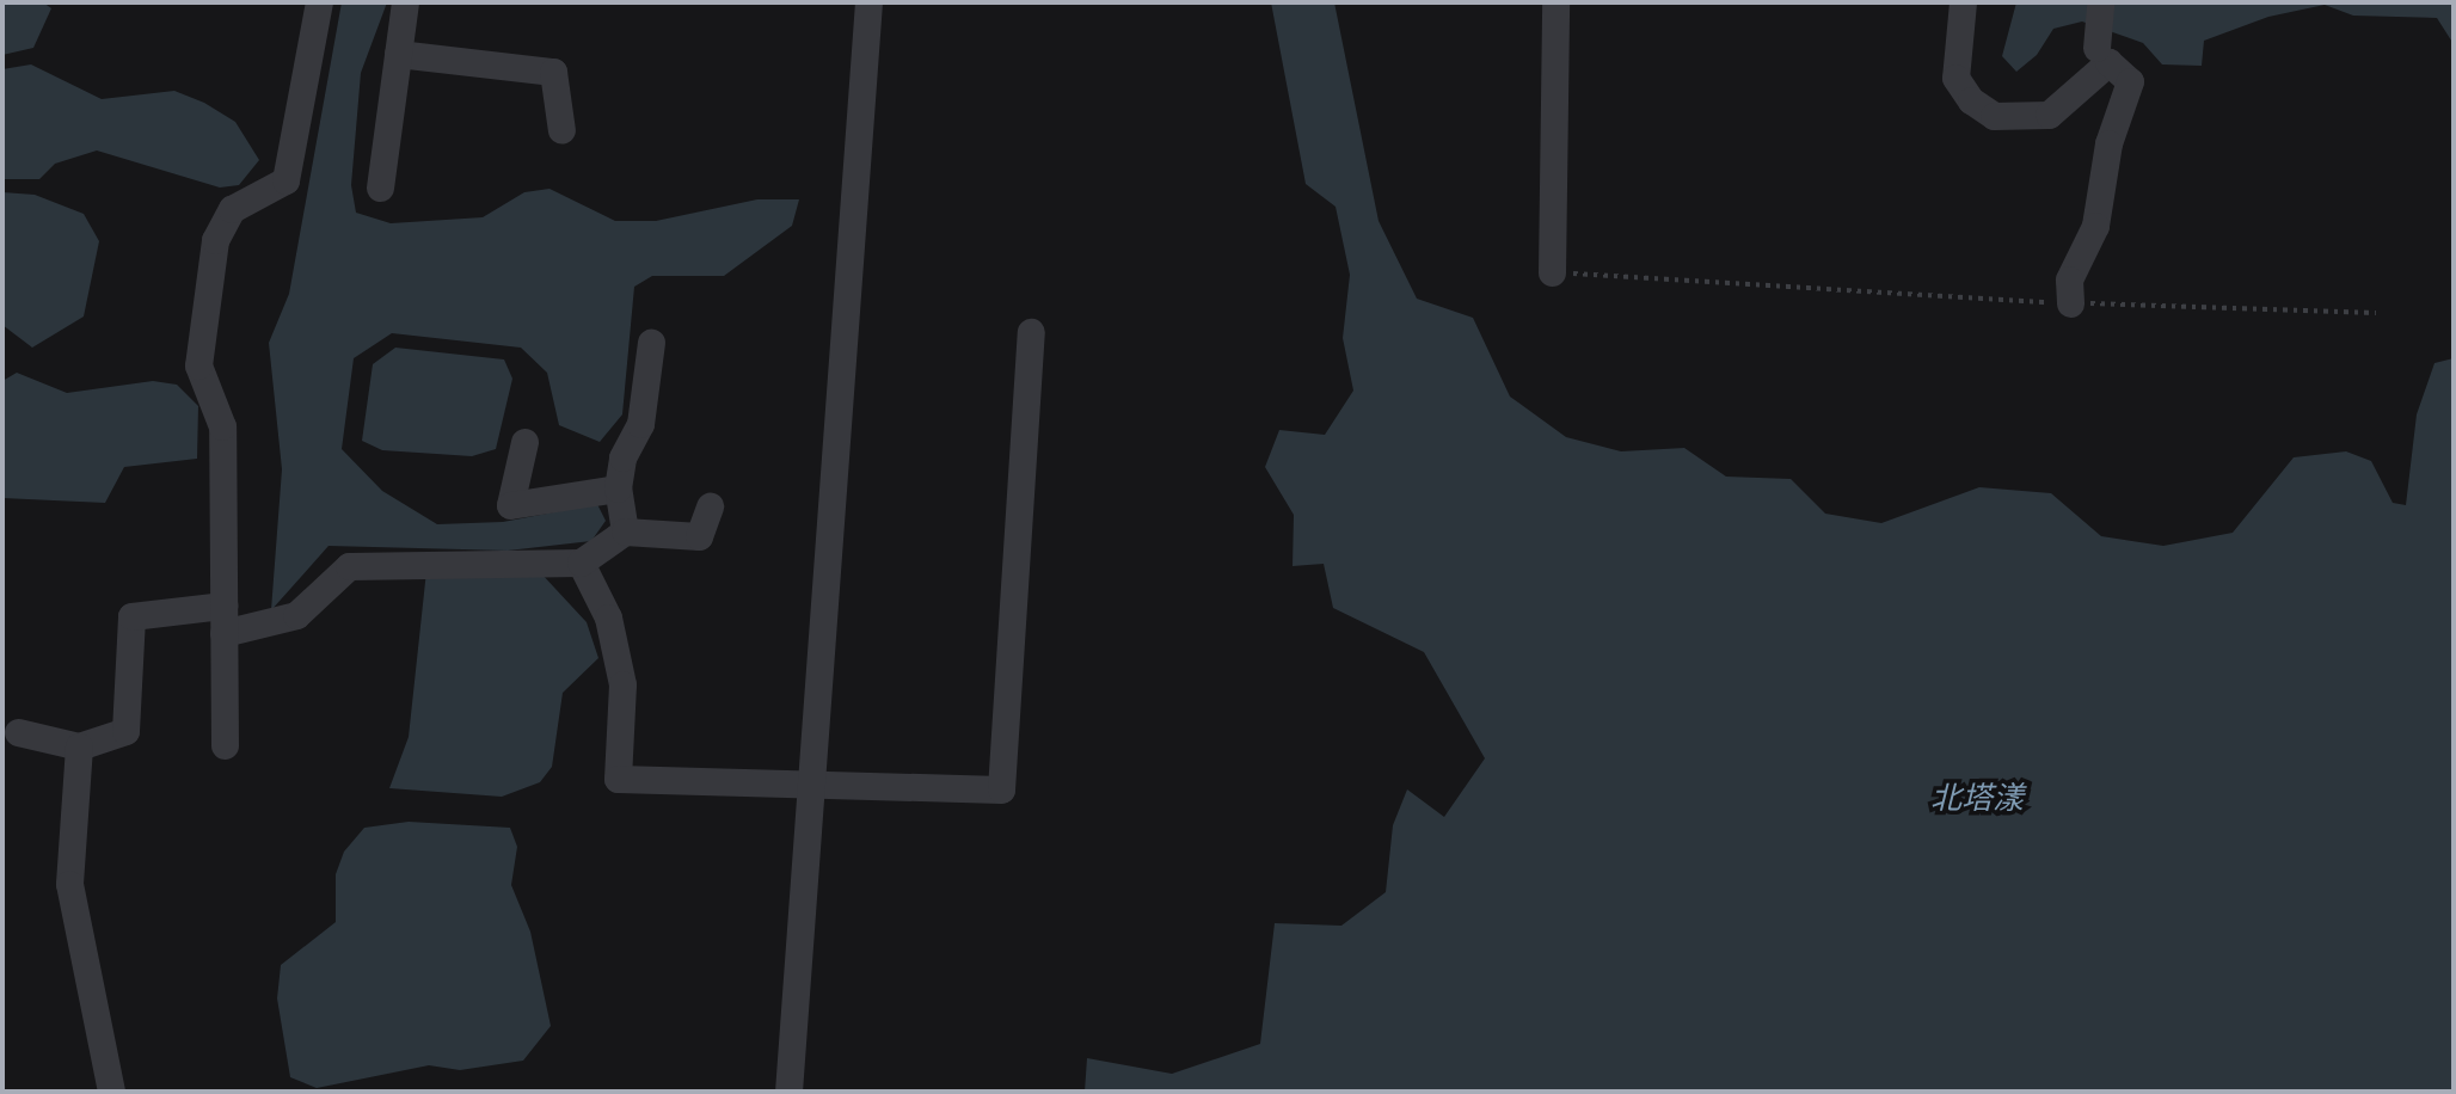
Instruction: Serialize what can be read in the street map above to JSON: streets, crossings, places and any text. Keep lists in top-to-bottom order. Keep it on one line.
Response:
{"water":["北塔漾"]}
